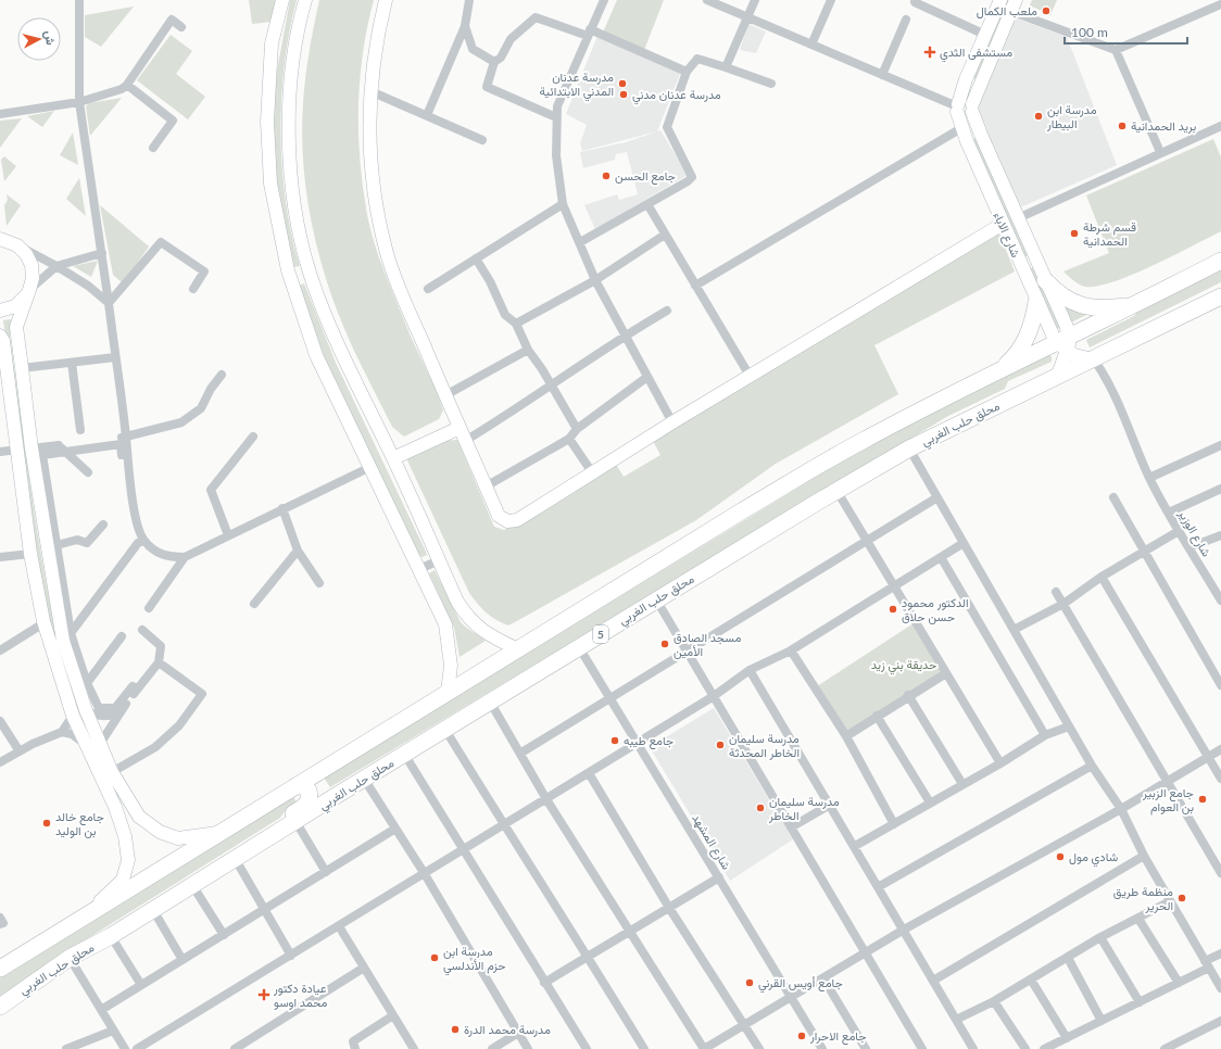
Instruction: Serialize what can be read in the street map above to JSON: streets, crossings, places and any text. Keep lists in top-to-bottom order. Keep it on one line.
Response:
{"streets":{"highway":["محلق حلب الغربي","5"],"main road":["شارع الاباء"],"street":["شارع الوزير","شارع المشهد"]},"crossings":[["محلق حلب الغربي","شارع الوزير"],["محلق حلب الغربي","شارع المشهد"]],"parks":["حديقة بني زيد"],"places":{"other":["ملعب الكمال","مدرسة عدنان المدني الابتدائية","مدرسة عدنان مدني","مدرسة ابن البيطار","بريد الحمدانية","جامع الحسن","قسم شرطة الحمدانية","الدكتور محمود حسن حلاق","مسجد الصادق الأمين","جامع طيبه","مدرسة سليمان الخاطر المحدثة","جامع الزبير بن العوام","مدرسة سليمان الخاطر","جامع خالد بن الوليد","شادي مول","منظمة طريق الحرير","مدرسة ابن حزم الأندلسي","جامع أويس القرني","مدرسة محمد الدرة","جامع الاحرار"],"health":["مستشفى الثدي","عيادة دكتور محمد اوسو"]},"scale_bar":"100 m","north":"right"}
